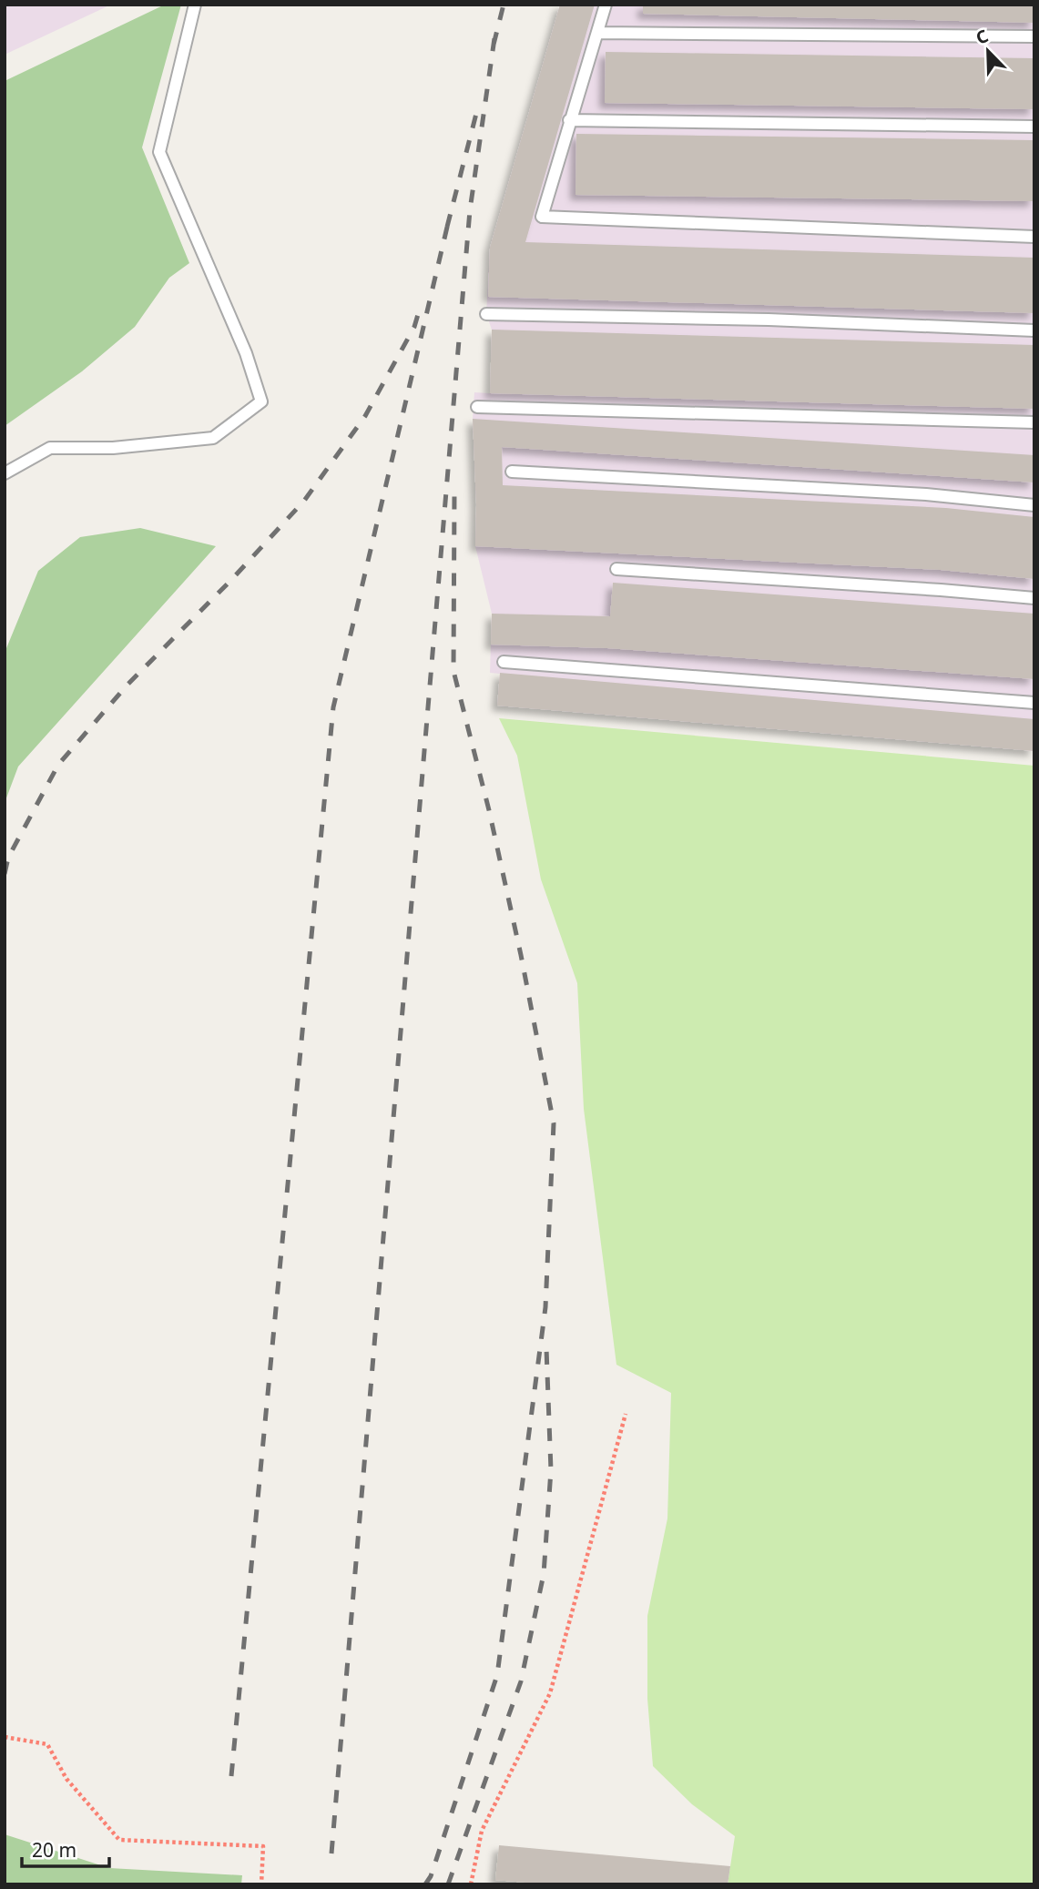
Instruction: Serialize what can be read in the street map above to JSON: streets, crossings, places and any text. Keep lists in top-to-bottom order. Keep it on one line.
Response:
{"scale_bar":"20 m","north":"top left"}
